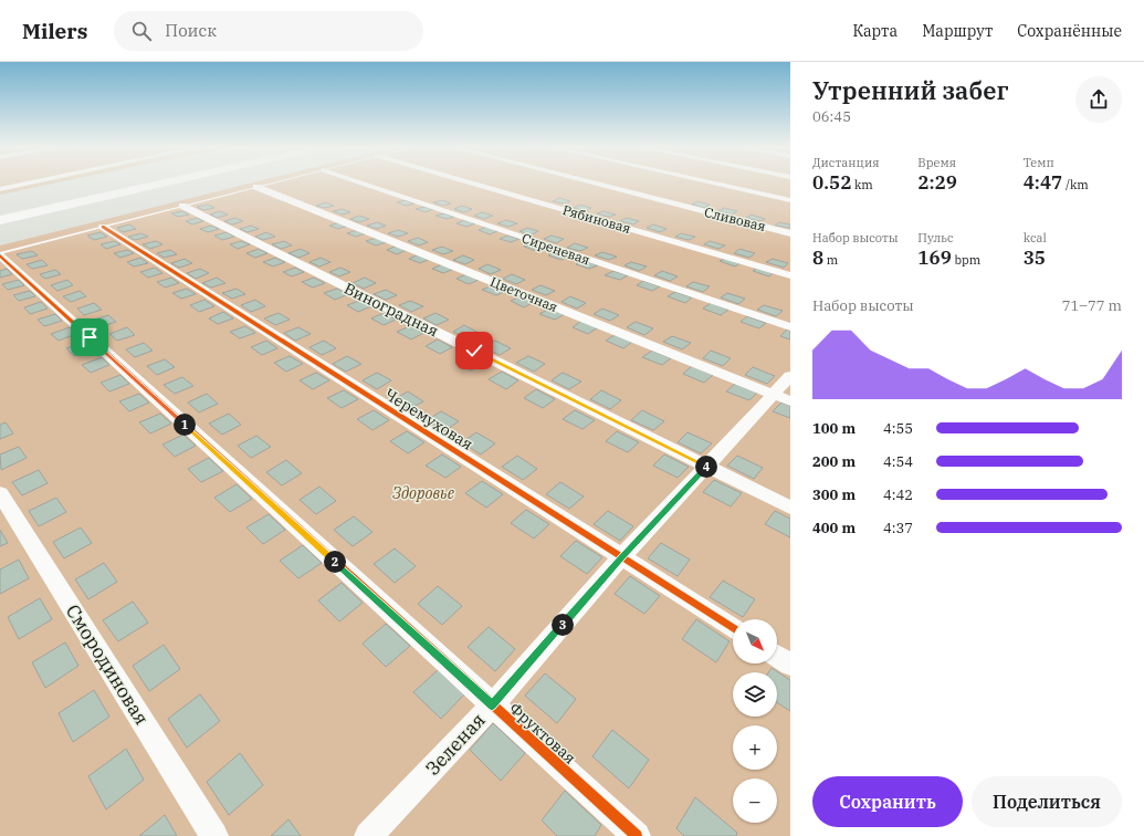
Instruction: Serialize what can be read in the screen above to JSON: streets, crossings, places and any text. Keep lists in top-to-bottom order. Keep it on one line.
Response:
{"streets":{"street":["Рябиновая","Сливовая","Сиреневая","Цветочная","Виноградная","Черемуховая","Смородиновая","Фруктовая","Зеленая"]},"crossings":[["Цветочная","Зеленая"],["Виноградная","Зеленая"],["Черемуховая","Зеленая"],["Фруктовая","Зеленая"]],"parks":["Здоровье"],"north":"bottom right","page":{"header":"Milers","search":"Поиск","nav":["Карта","Маршрут","Сохранённые"],"heading":["Утренний забег","06:45"],"stats":[["Дистанция","0.52 km"],["Время","2:29"],["Темп","4:47 /km"],["Набор высоты","8 m"],["Пульс","169 bpm"],["kcal","35"]],"chart":["Набор высоты","71–77 m"],"list":[{"name":"100 m","note":"4:55"},{"name":"200 m","note":"4:54"},{"name":"300 m","note":"4:42"},{"name":"400 m","note":"4:37"}],"pins":["1","4","2","3"],"map_buttons":["+","−"],"buttons":["Сохранить","Поделиться"]}}
